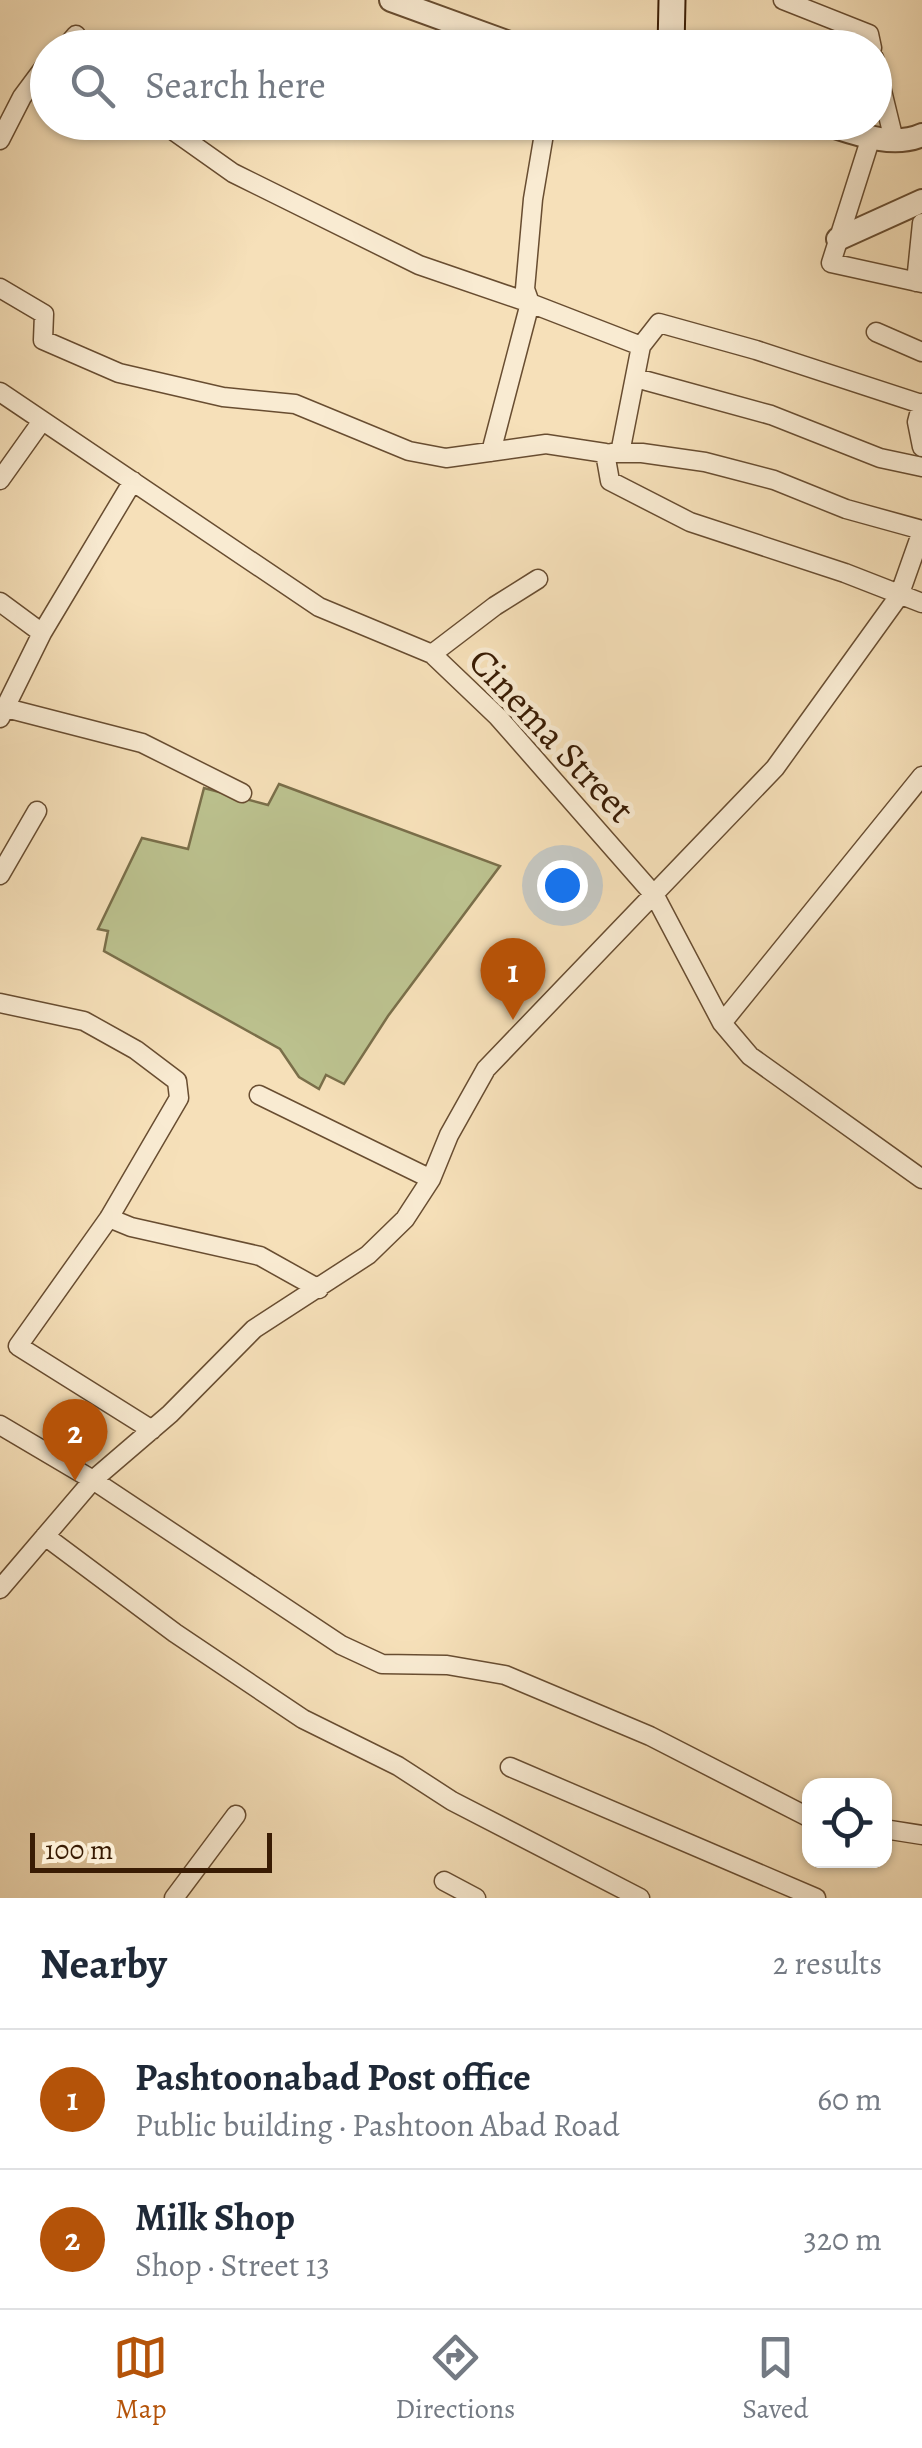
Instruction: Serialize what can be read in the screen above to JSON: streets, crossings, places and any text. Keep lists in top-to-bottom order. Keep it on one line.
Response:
{"streets":{"street":["Cinema Street"]},"scale_bar":"100 m","page":{"search":"Search here","pins":["1","2"],"scale":"100 m","heading":["Nearby","2 results"],"list":[{"mark":"1","name":"Pashtoonabad Post office","note":"Public building · Pashtoon Abad Road","value":"60 m"},{"mark":"2","name":"Milk Shop","note":"Shop · Street 13","value":"320 m"}],"nav":["Map","Directions","Saved"]}}
